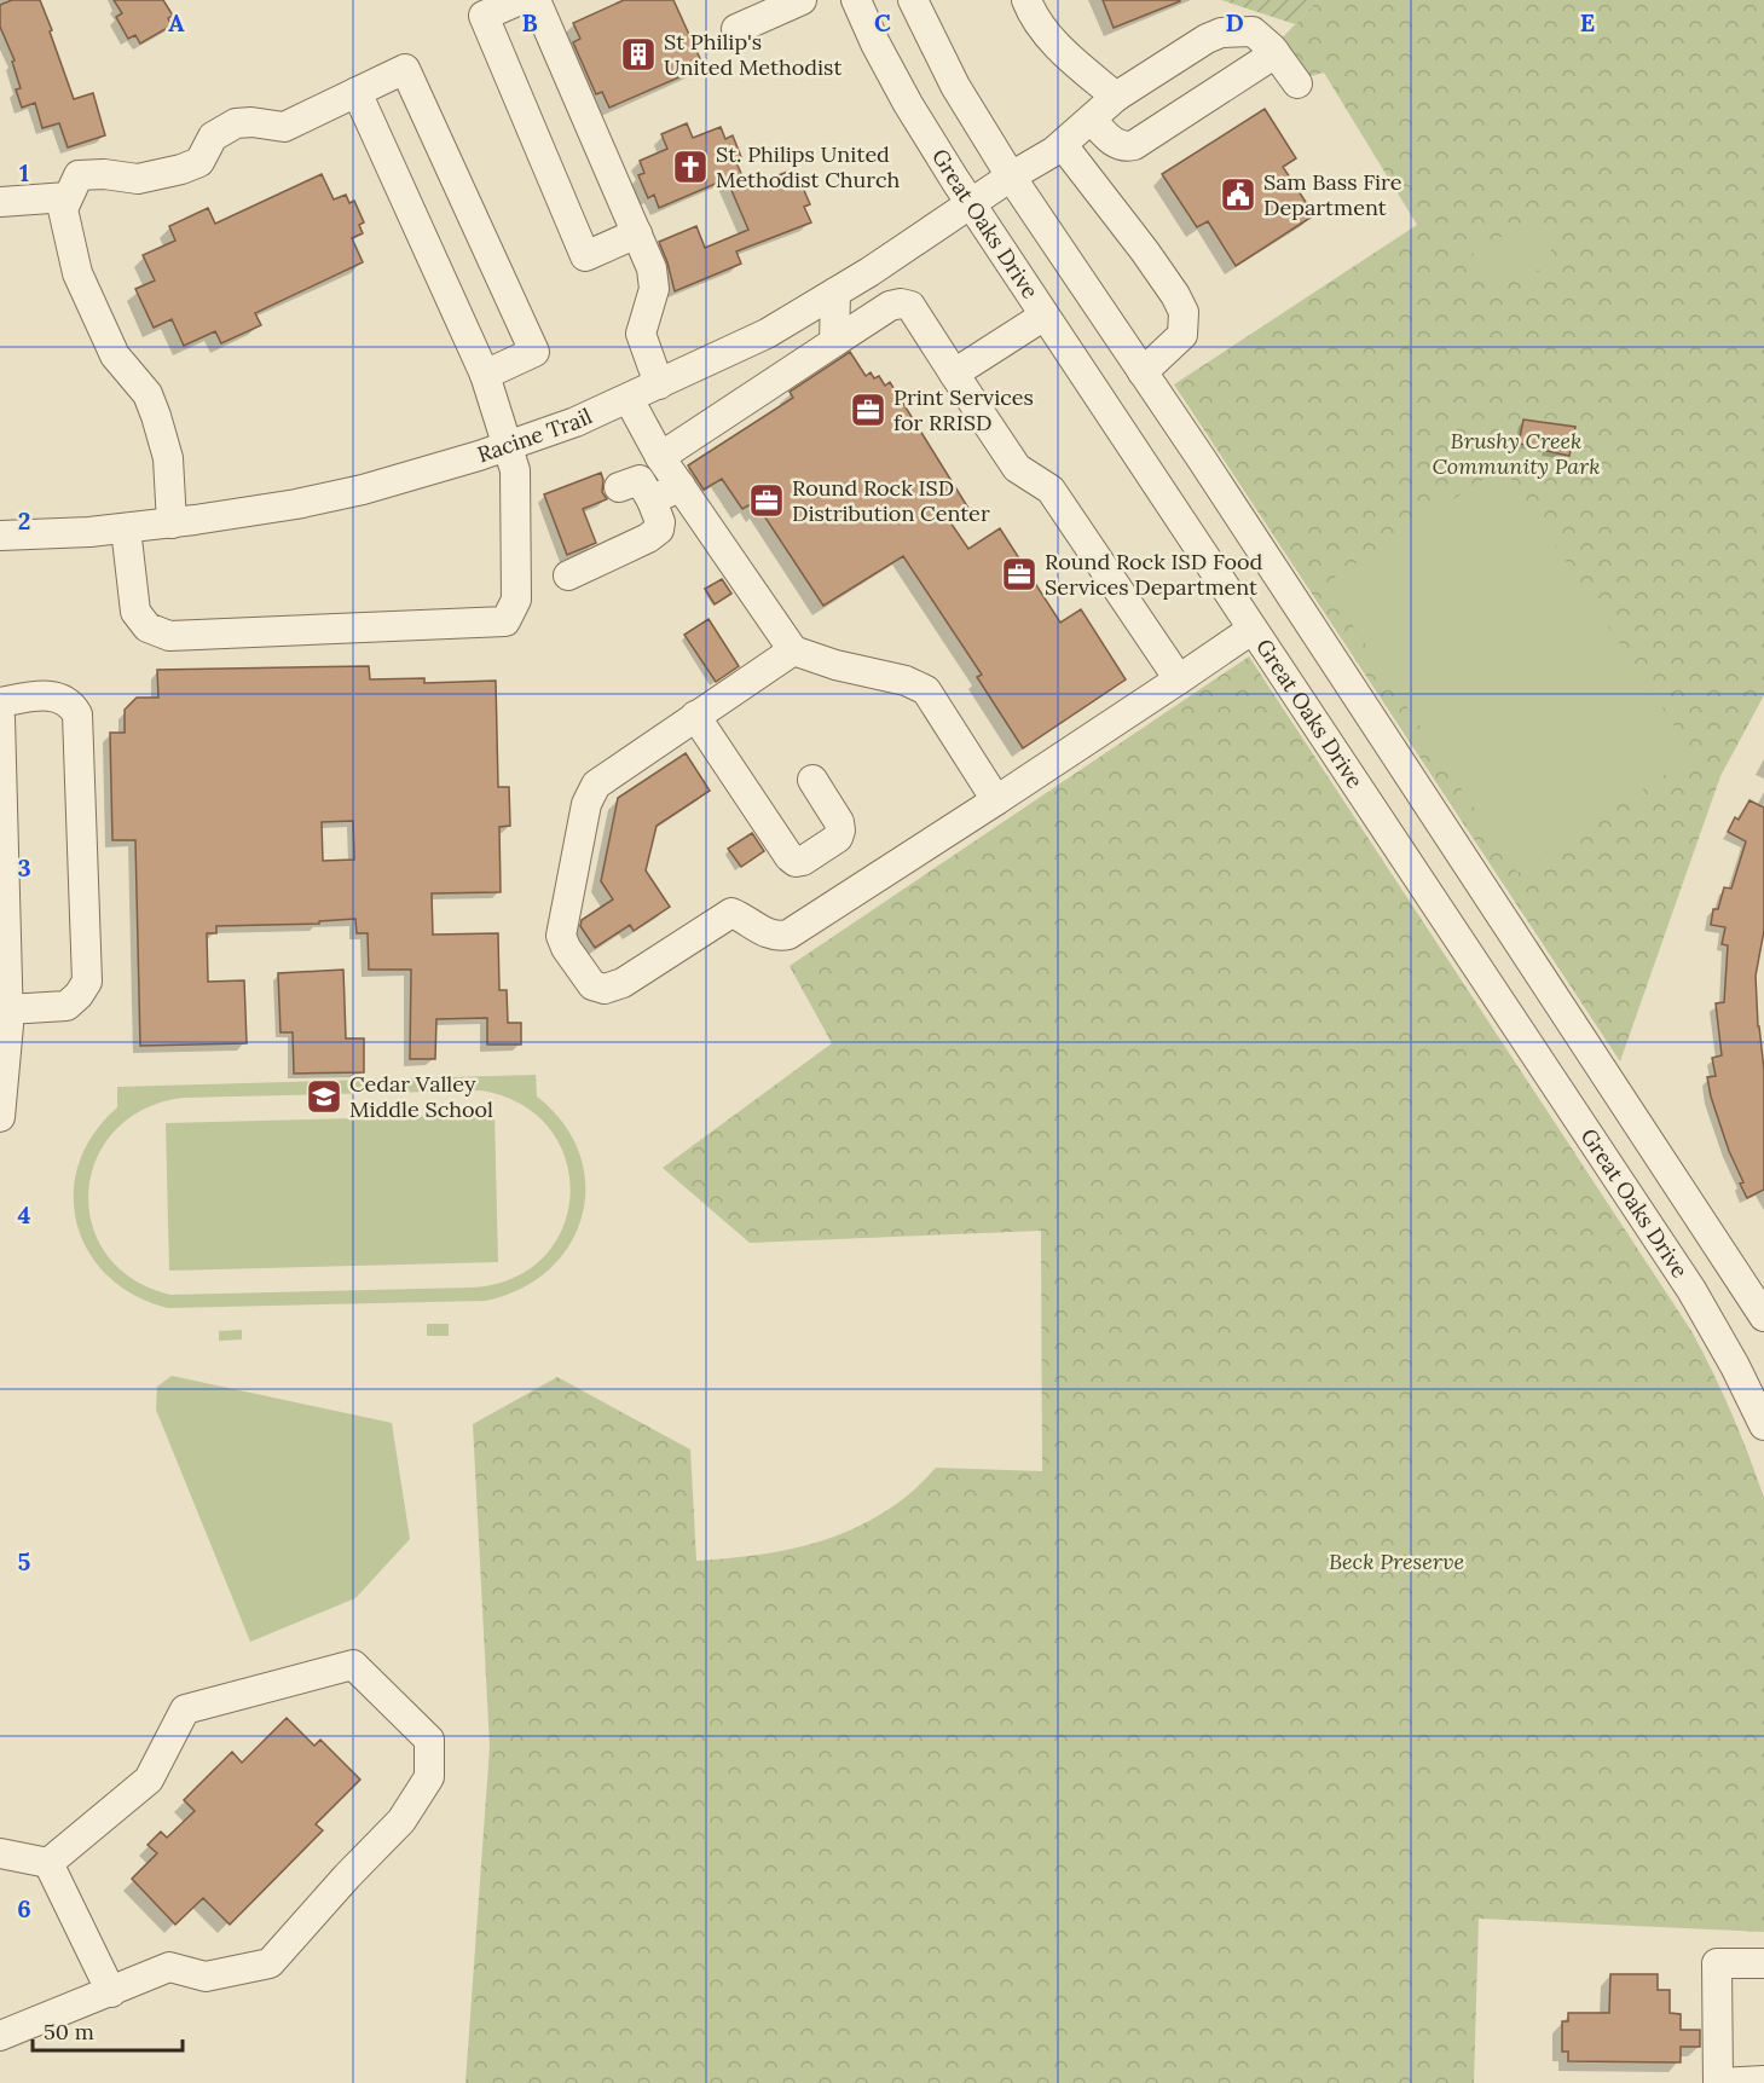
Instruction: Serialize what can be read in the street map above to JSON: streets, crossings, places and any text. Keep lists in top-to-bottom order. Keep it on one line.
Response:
{"streets":{"street":["Great Oaks Drive","Racine Trail"]},"crossings":[["Great Oaks Drive","Racine Trail"]],"parks":["Brushy Creek Community Park","Beck Preserve"],"places":{"building":["St Philip's United Methodist"],"church":["St. Philips United Methodist Church"],"public building":["Sam Bass Fire Department"],"office":["Print Services for RRISD","Round Rock ISD Distribution Center","Round Rock ISD Food Services Department"],"school or university":["Cedar Valley Middle School"]},"scale_bar":"50 m","grid":{"columns":["A","B","C","D","E"],"rows":["1","2","3","4","5","6"]}}
